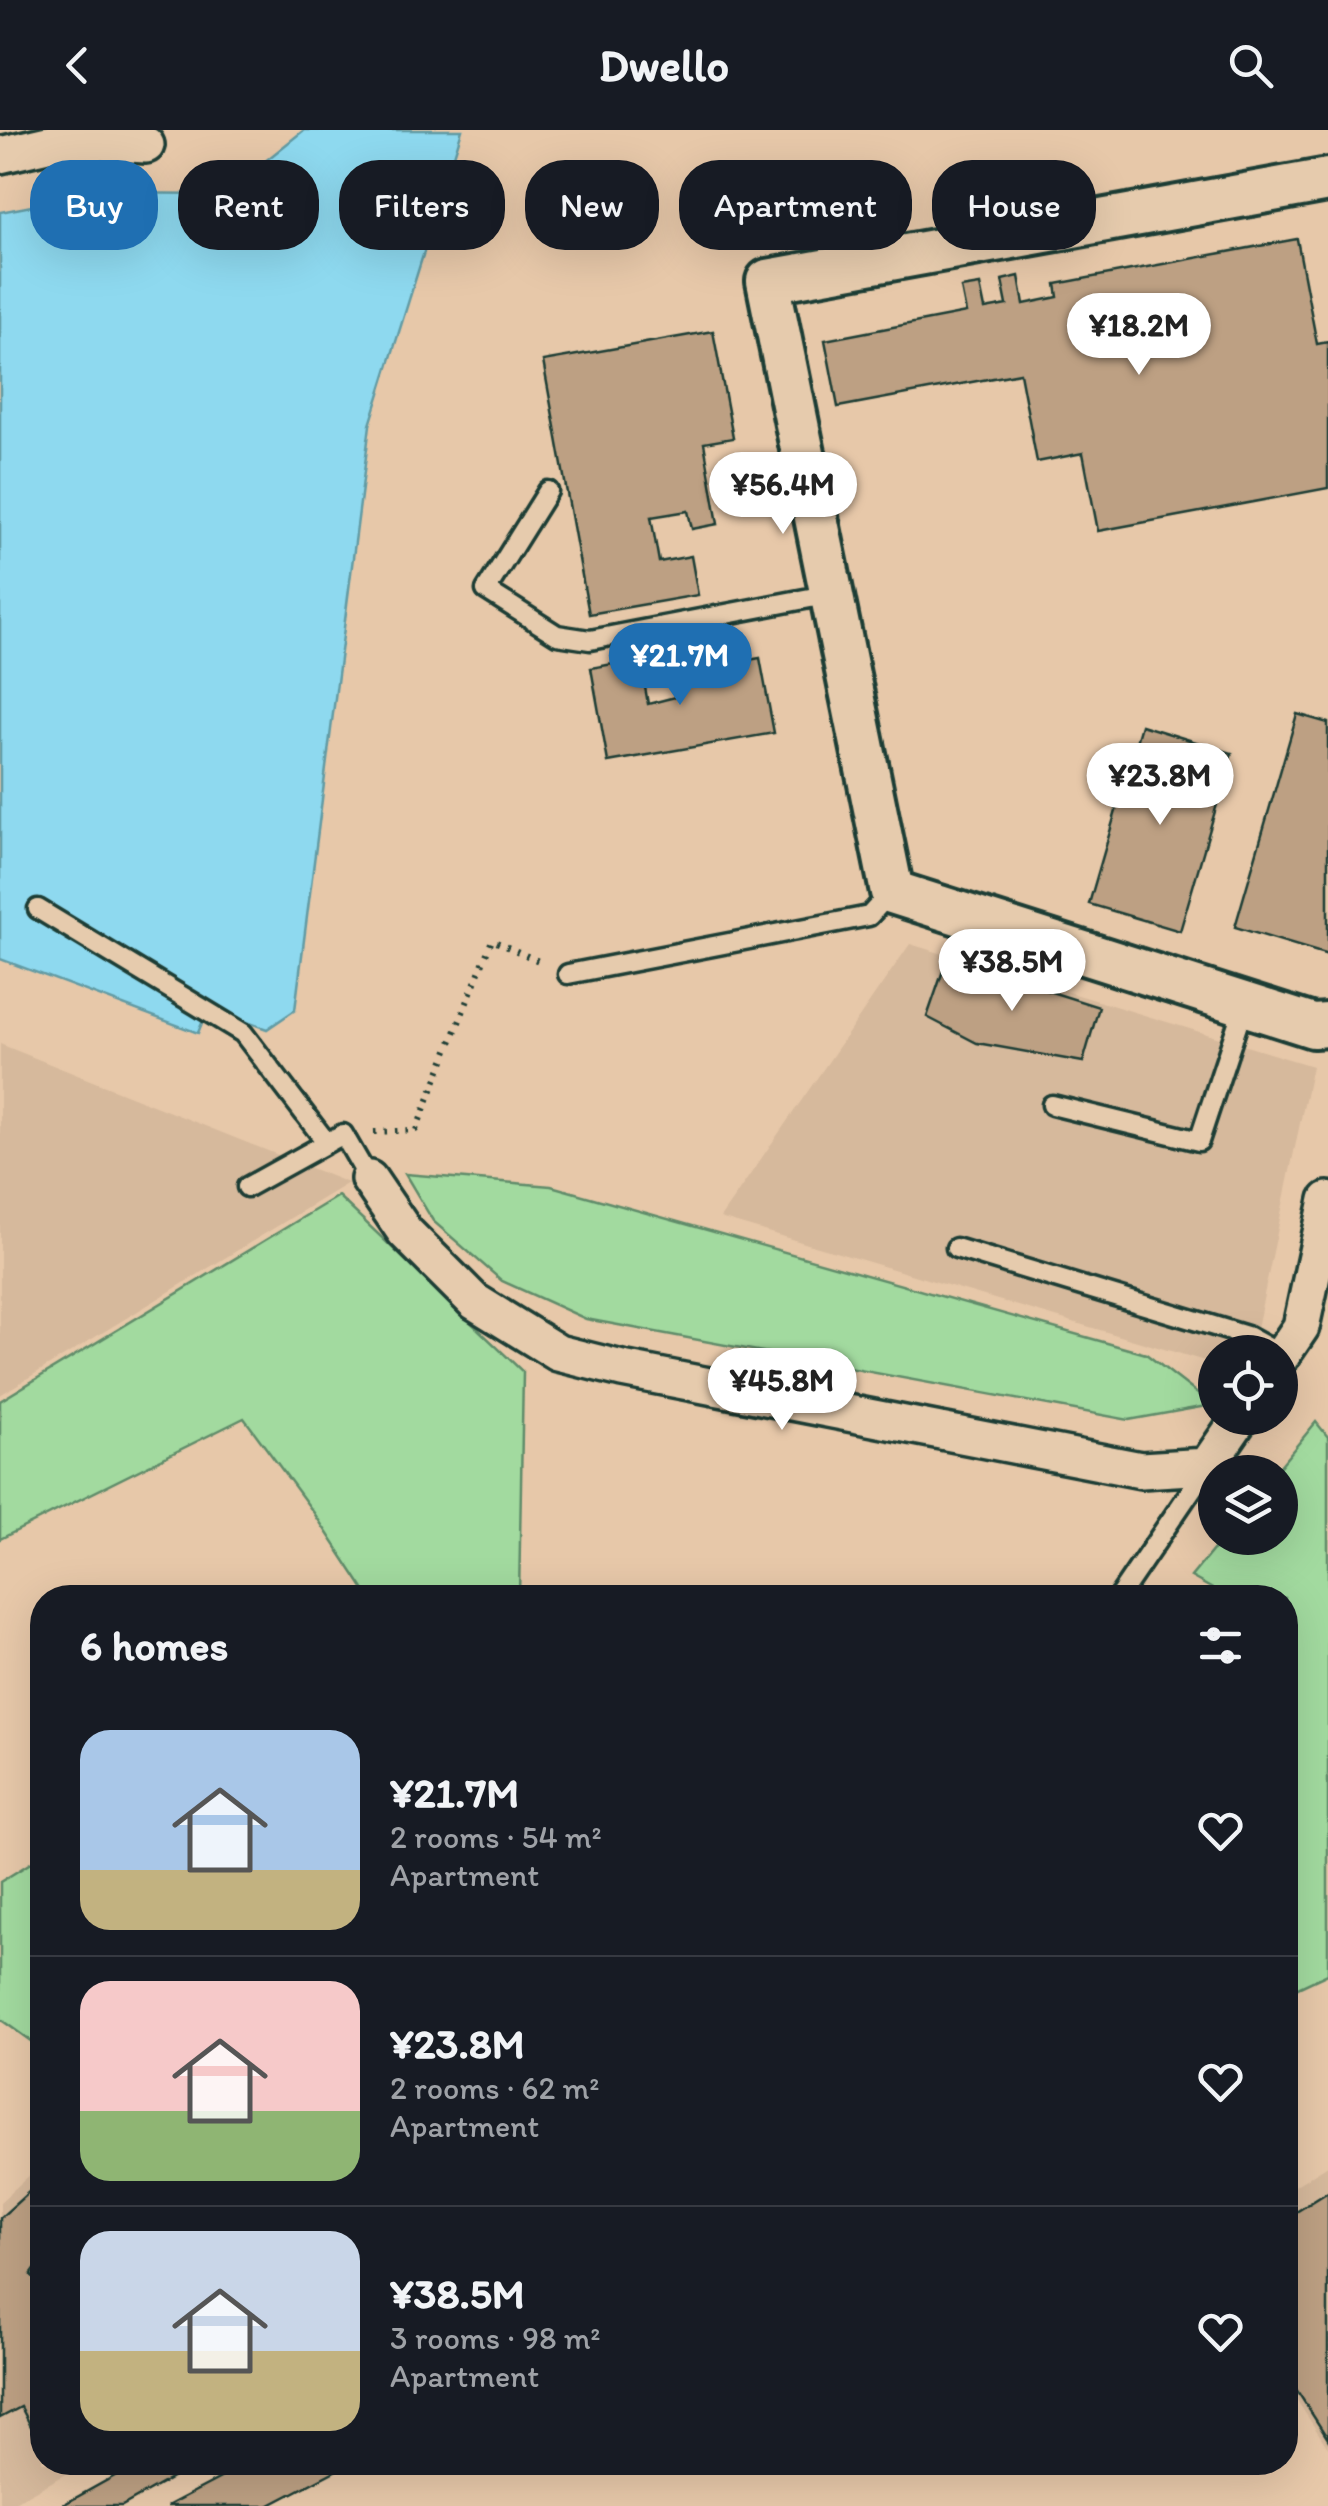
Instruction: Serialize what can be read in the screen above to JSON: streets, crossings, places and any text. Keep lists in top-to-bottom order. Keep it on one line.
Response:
{"page":{"header":"Dwello","chip":["Buy","Rent","Filters","New","Apartment","House"],"price":["¥18.2M","¥56.4M","¥21.7M","¥23.8M","¥38.5M","¥45.8M"],"heading":"6 homes","list":[{"name":"¥21.7M","note":"2 rooms · 54 m² · Apartment"},{"name":"¥23.8M","note":"2 rooms · 62 m² · Apartment"},{"name":"¥38.5M","note":"3 rooms · 98 m² · Apartment"}]}}
